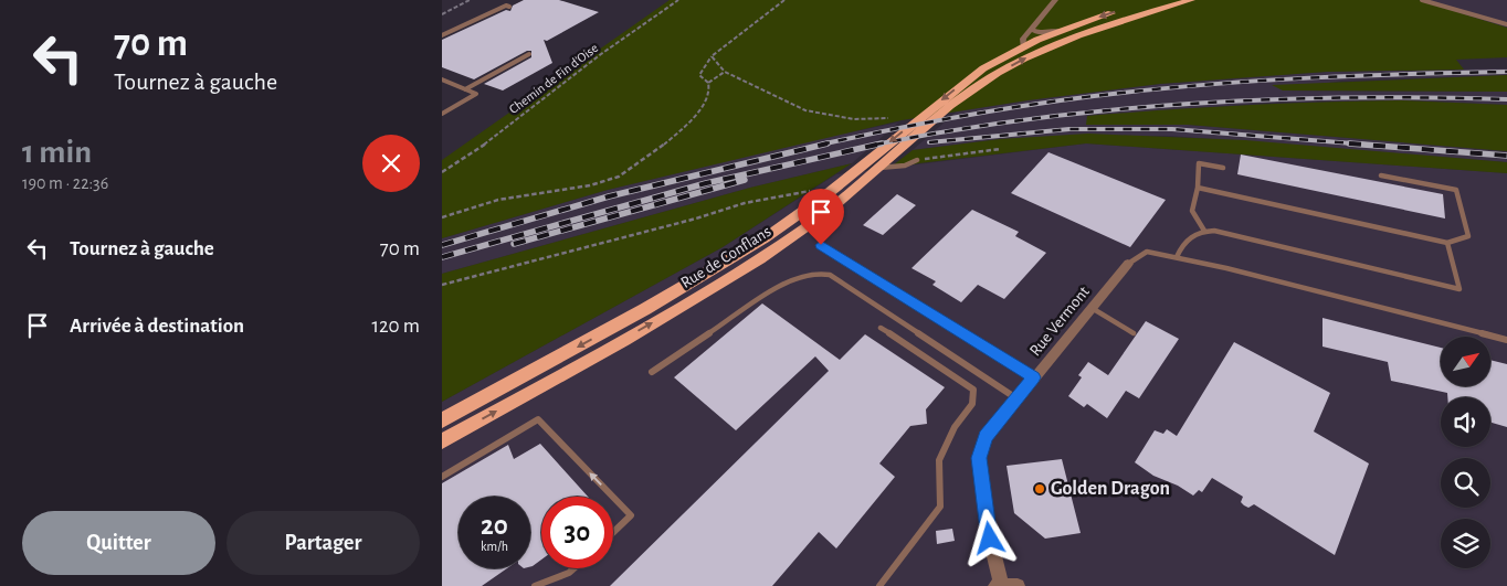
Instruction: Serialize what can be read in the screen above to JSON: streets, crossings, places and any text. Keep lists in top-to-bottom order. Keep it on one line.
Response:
{"streets":{"main road":["Rue de Conflans"],"street":["Rue Vermont"],"path":["Chemin de Fin d'Oise"]},"places":["Golden Dragon"],"north":"top right","page":{"turn":["70 m","Tournez à gauche"],"heading":["1 min","190 m · 22:36"],"list":[{"name":"Tournez à gauche","value":"70 m"},{"name":"Arrivée à destination","value":"120 m"}],"speed":"20 km/h","limit":"30","buttons":["Quitter","Partager"]}}
